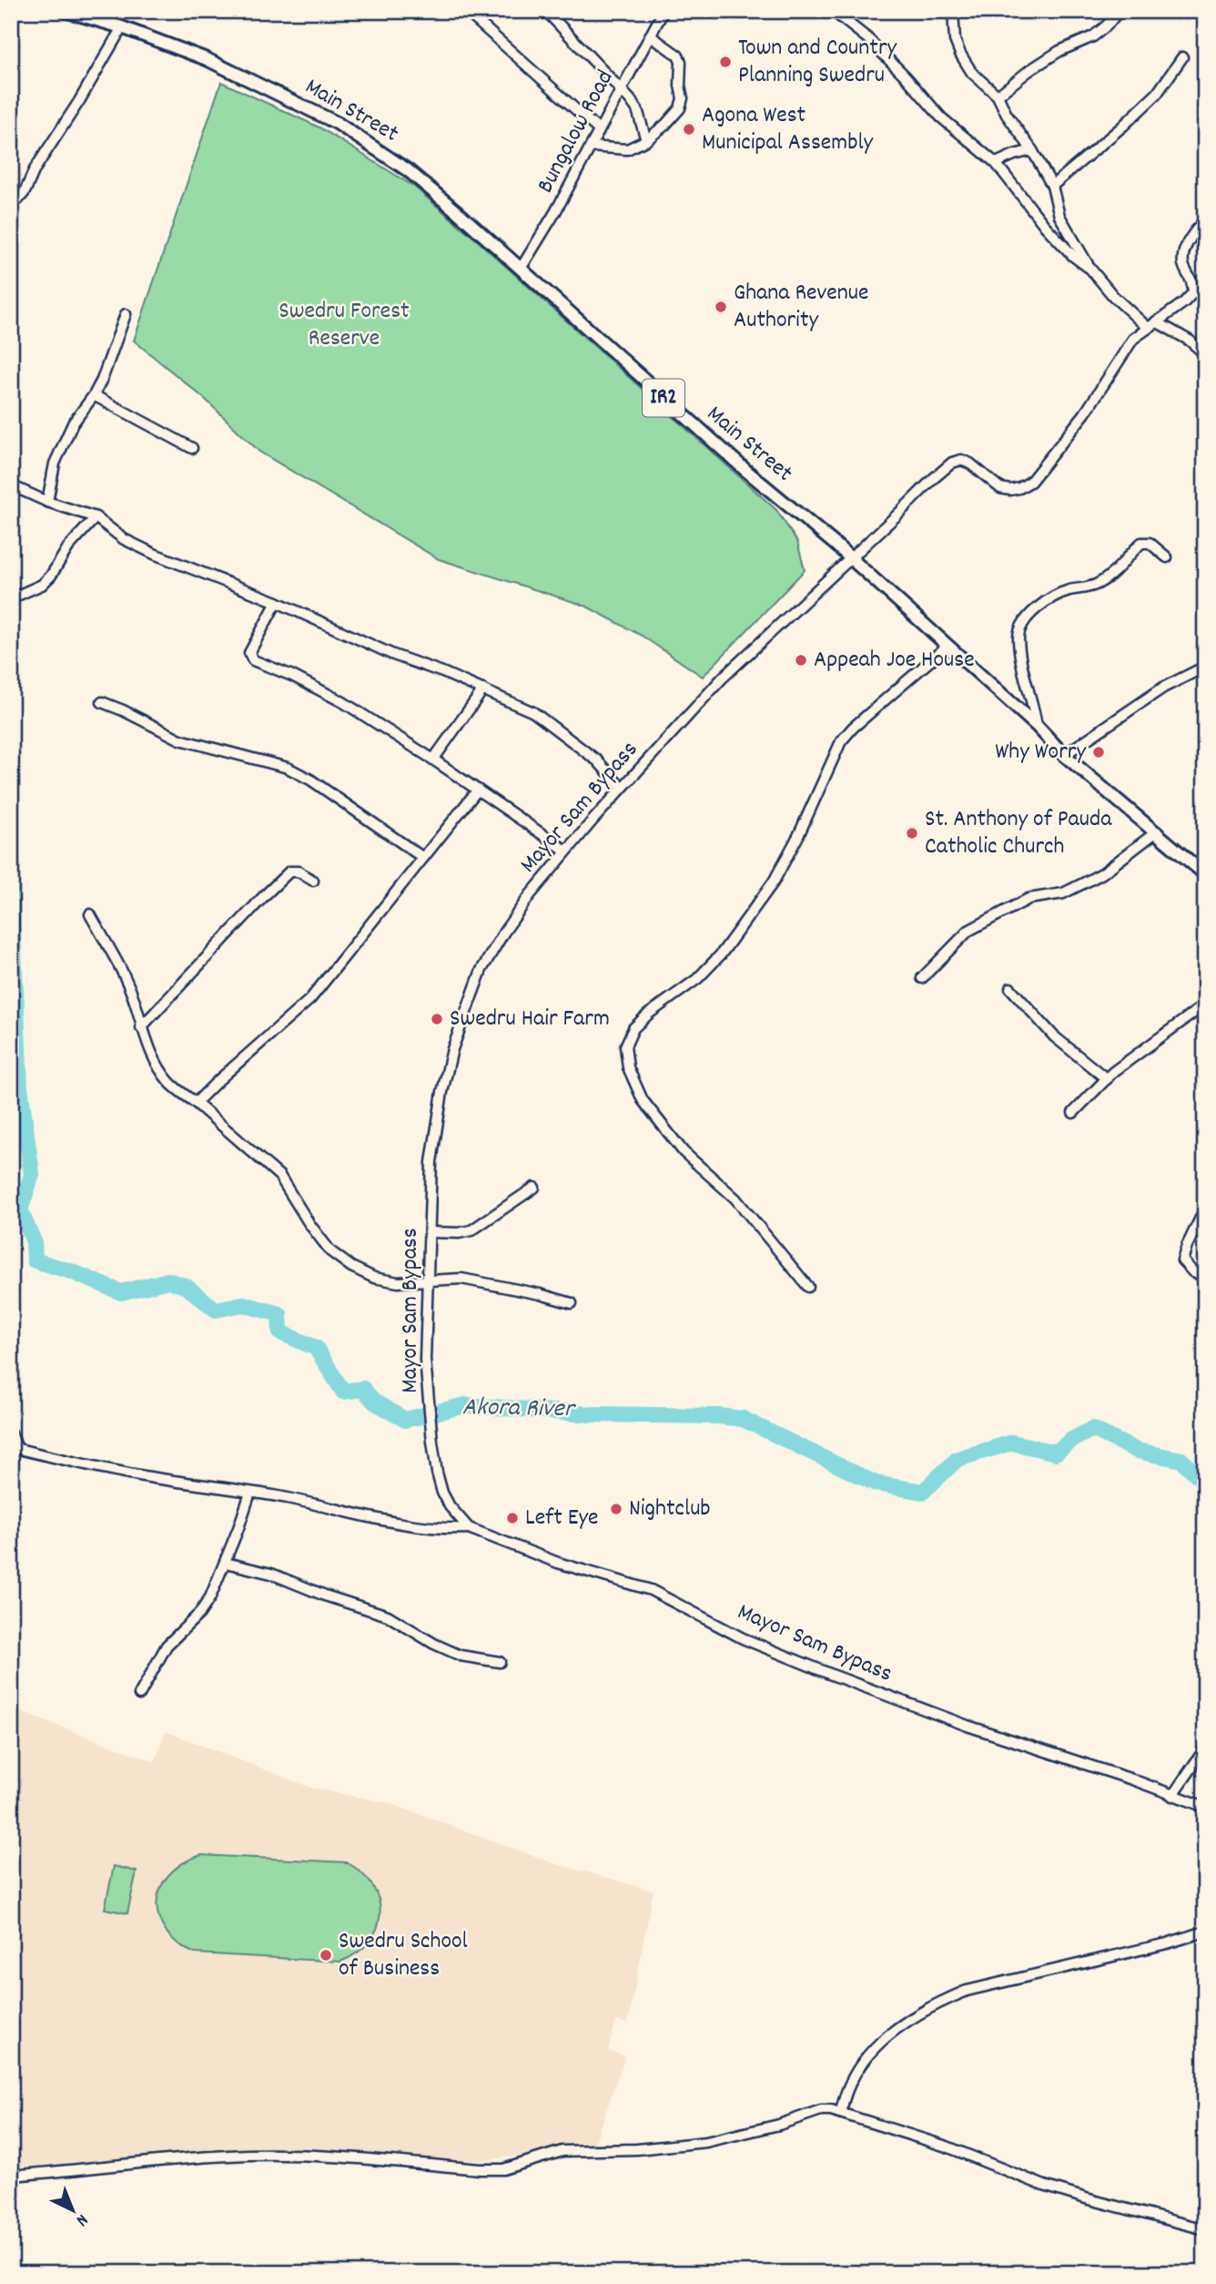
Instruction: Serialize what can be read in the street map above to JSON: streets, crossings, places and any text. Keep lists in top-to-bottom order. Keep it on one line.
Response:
{"streets":{"main road":["Main Street","IR2"],"street":["Bungalow Road","Mayor Sam Bypass"]},"crossings":[["Main Street","Bungalow Road"],["Main Street","Mayor Sam Bypass"]],"water":["Akora River"],"parks":["Swedru Forest Reserve"],"places":["Town and Country Planning Swedru","Agona West Municipal Assembly","Ghana Revenue Authority","Appeah Joe House","Why Worry","St. Anthony of Pauda Catholic Church","Swedru Hair Farm","Nightclub","Left Eye","Swedru School of Business"],"north":"bottom right"}
